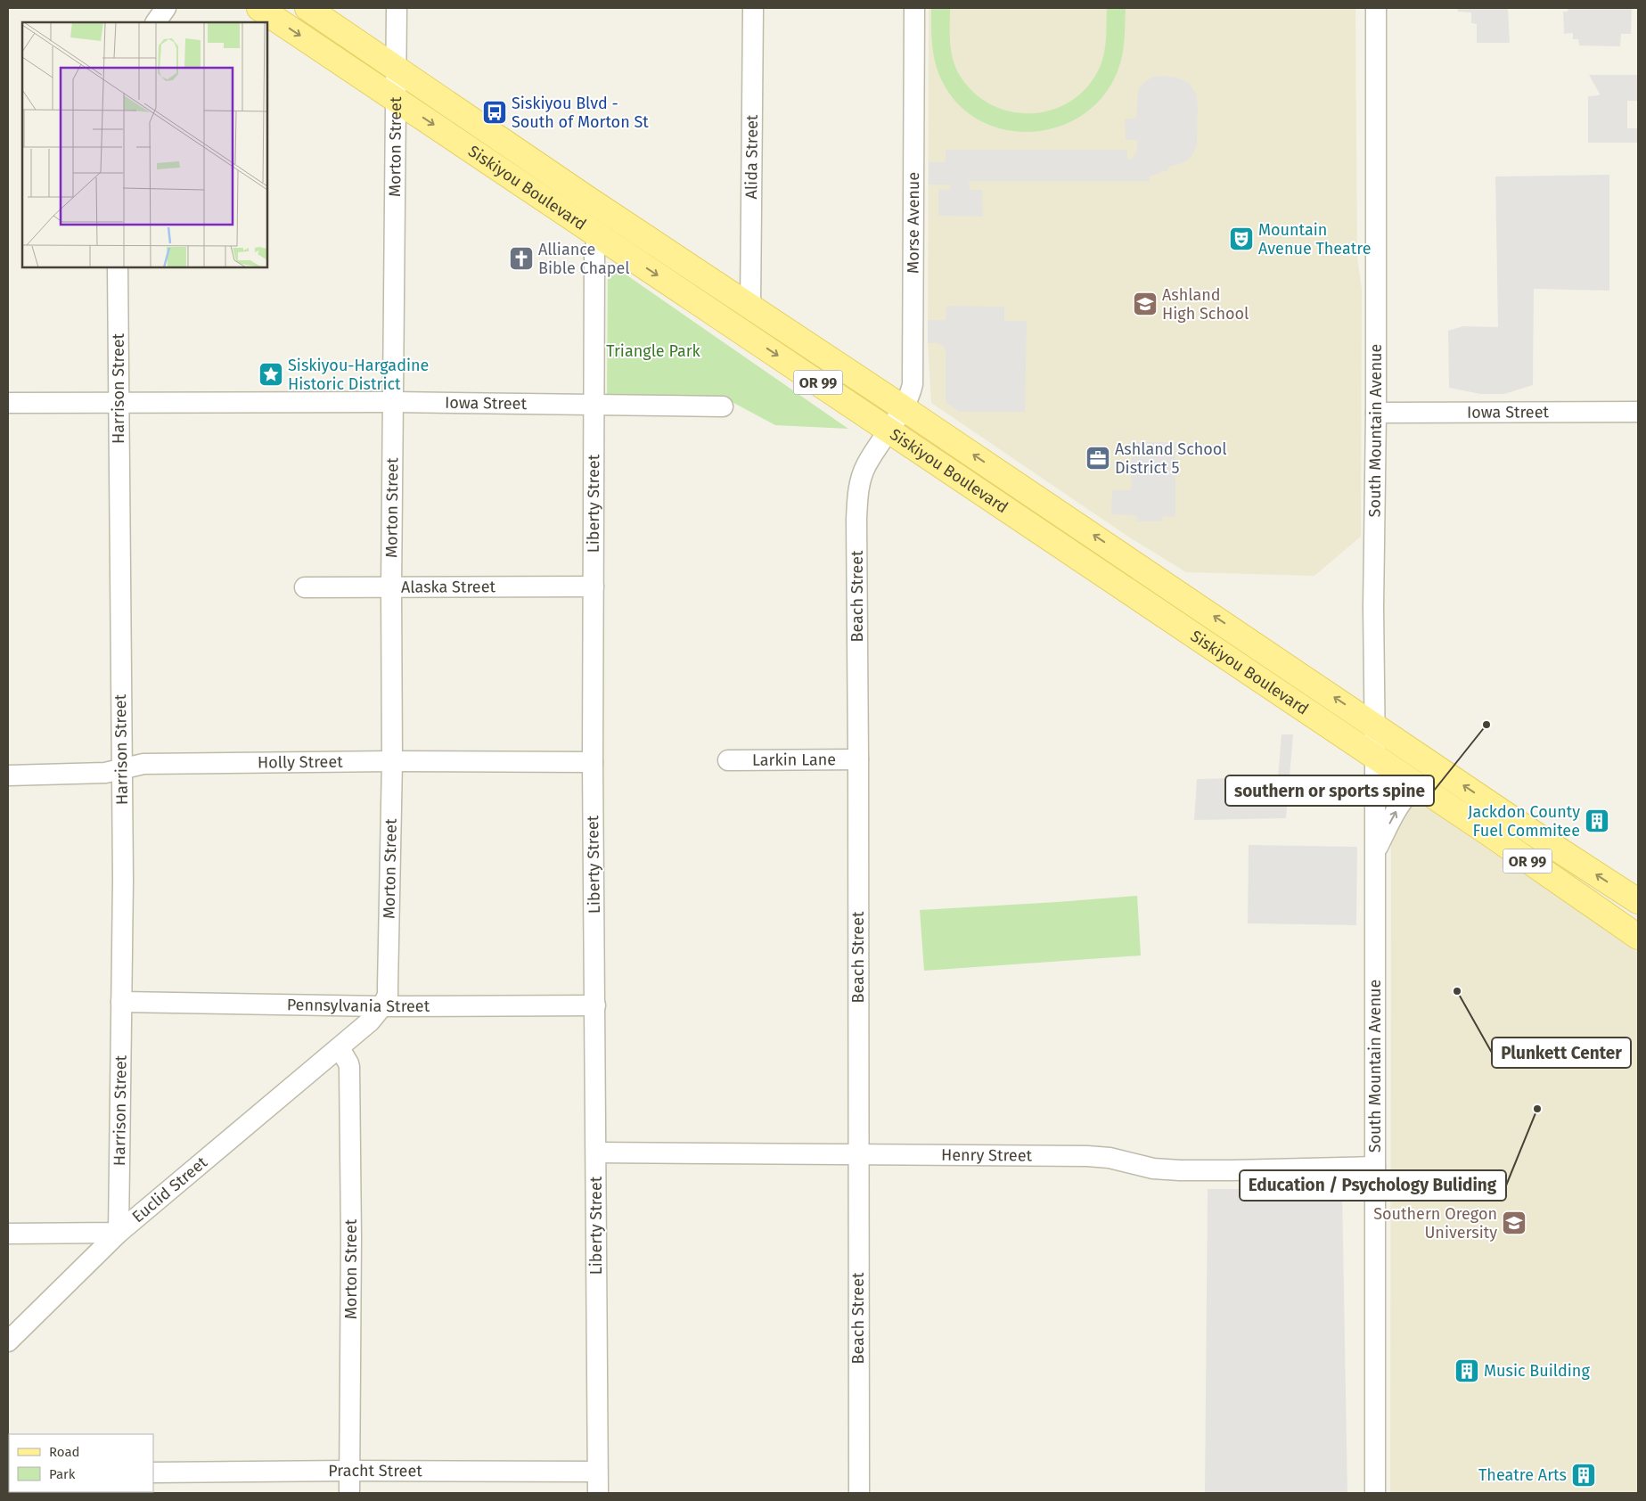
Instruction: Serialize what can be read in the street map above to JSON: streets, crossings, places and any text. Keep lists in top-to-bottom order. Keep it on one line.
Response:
{"streets":{"main road":["Siskiyou Boulevard","OR 99"],"street":["Morton Street","Alida Street","Morse Avenue","Harrison Street","Iowa Street","South Mountain Avenue","Liberty Street","Alaska Street","Beach Street","Larkin Lane","Holly Street","Pennsylvania Street","Henry Street","Euclid Street","Pracht Street"]},"crossings":[["Morton Street","Siskiyou Boulevard"],["Morton Street","Iowa Street"],["Morton Street","Alaska Street"],["Morton Street","Holly Street"],["Morton Street","Pennsylvania Street"],["Morton Street","Euclid Street"],["Morton Street","Pracht Street"],["Alida Street","Siskiyou Boulevard"],["Siskiyou Boulevard","Morse Avenue"],["Siskiyou Boulevard","South Mountain Avenue"],["Siskiyou Boulevard","Liberty Street"],["Siskiyou Boulevard","Beach Street"],["Morse Avenue","Beach Street"],["Harrison Street","Iowa Street"],["Harrison Street","Holly Street"],["Harrison Street","Pennsylvania Street"],["Harrison Street","Euclid Street"],["Iowa Street","South Mountain Avenue"],["Iowa Street","Liberty Street"],["South Mountain Avenue","Henry Street"],["Liberty Street","Alaska Street"],["Liberty Street","Holly Street"],["Liberty Street","Pennsylvania Street"],["Liberty Street","Henry Street"],["Liberty Street","Pracht Street"],["Beach Street","Larkin Lane"],["Beach Street","Henry Street"],["Pennsylvania Street","Euclid Street"]],"parks":["Triangle Park"],"places":{"bus stop":["Siskiyou Blvd - South of Morton St"],"theatre":["Mountain Avenue Theatre"],"church":["Alliance Bible Chapel"],"school or university":["Ashland High School","Southern Oregon University"],"place":["Siskiyou-Hargadine Historic District"],"office":["Ashland School District 5"],"other":["southern or sports spine","Plunkett Center","Education / Psychology Buliding"],"building":["Jackdon County Fuel Commitee","Music Building","Theatre Arts"]},"legend":["Road","Park"]}
